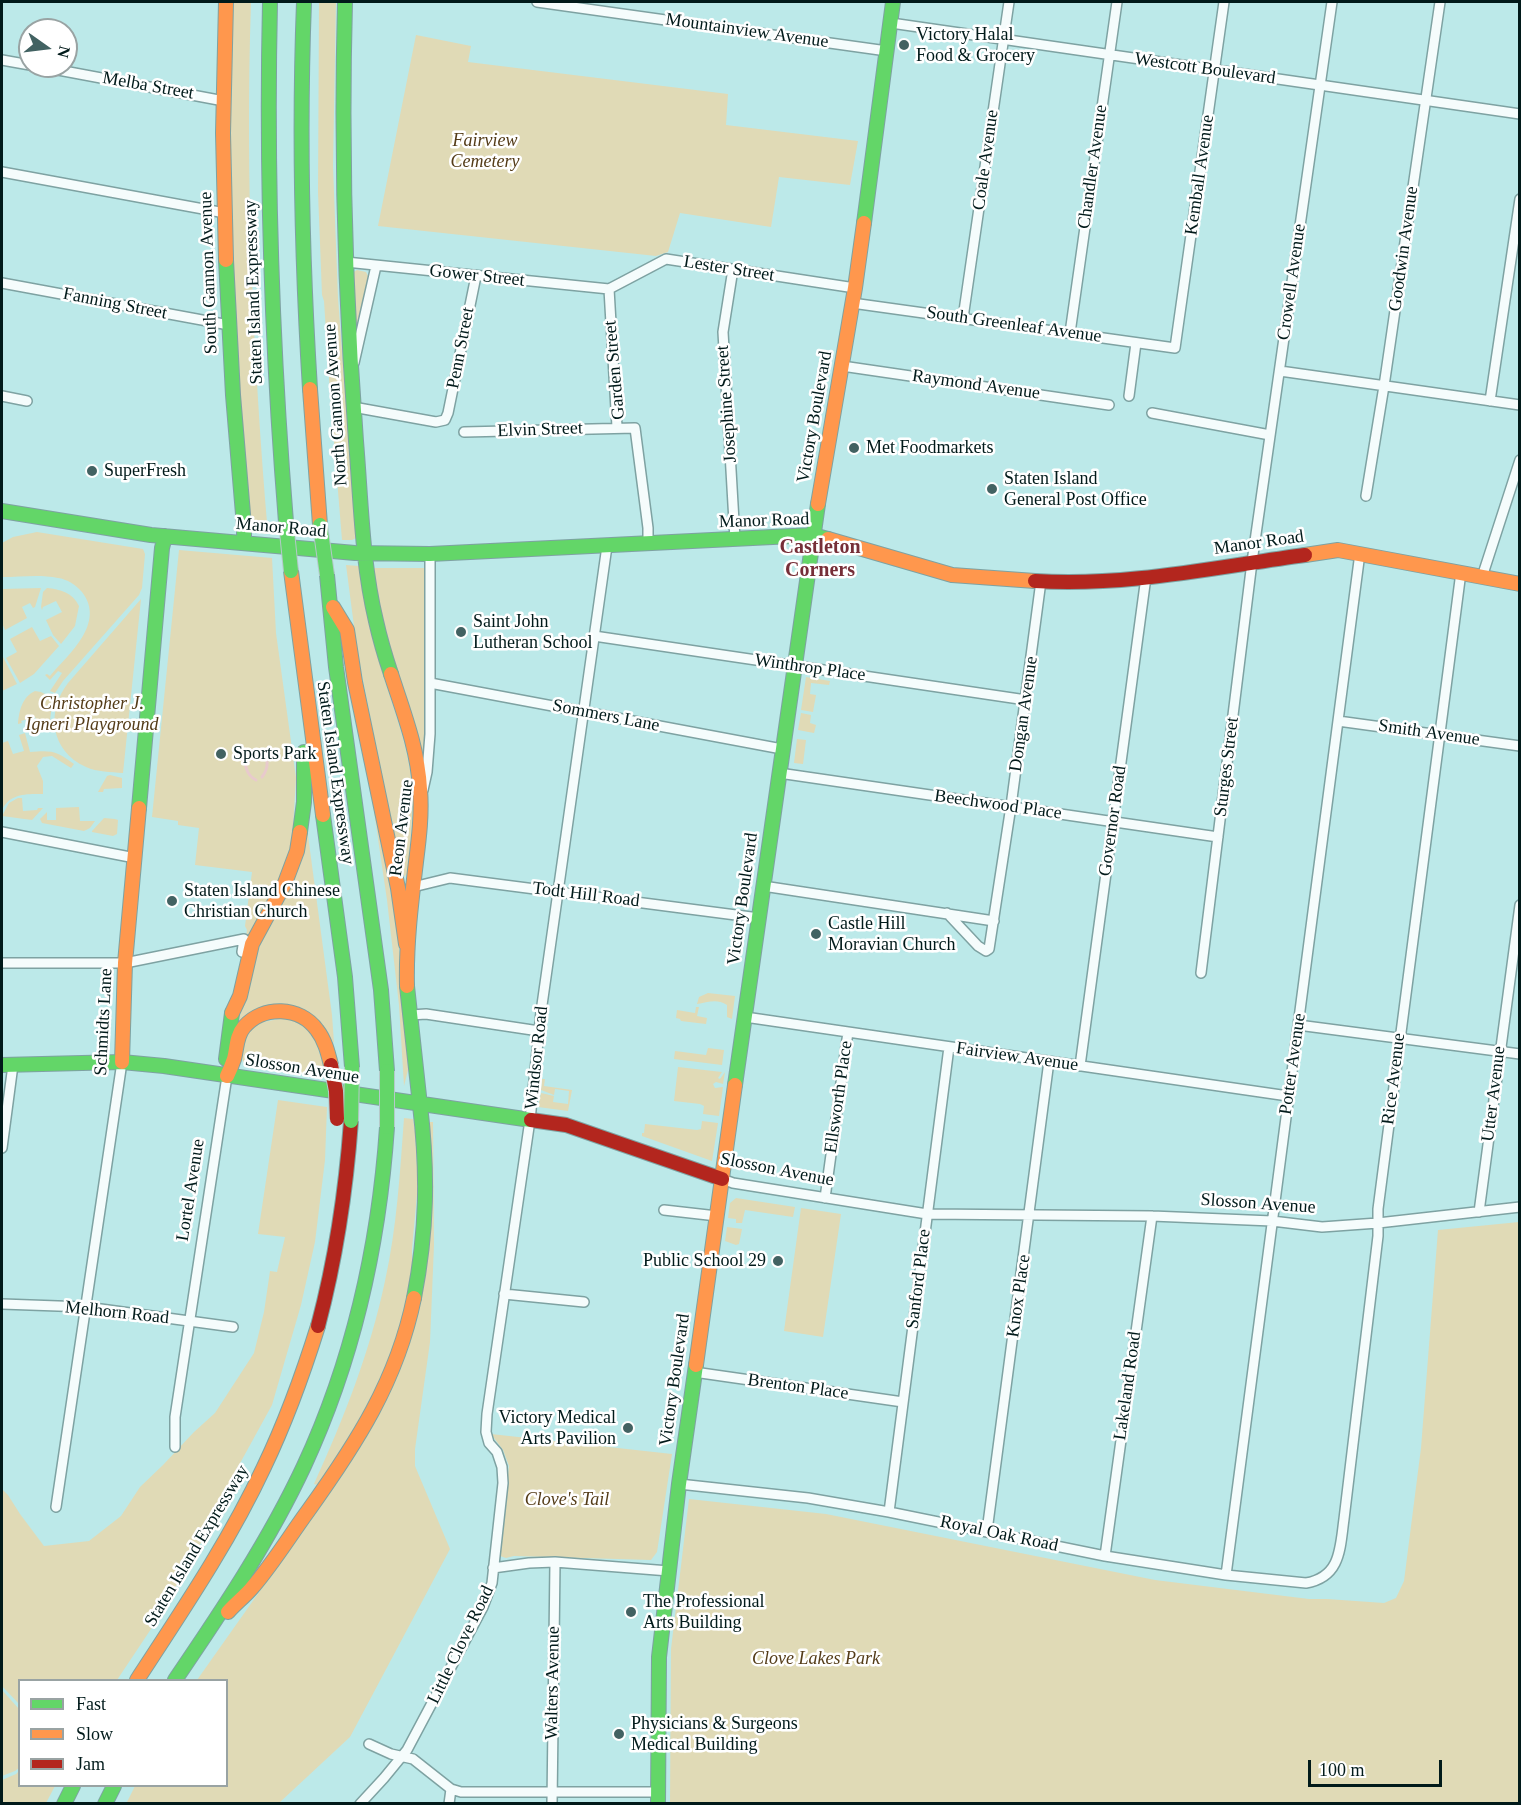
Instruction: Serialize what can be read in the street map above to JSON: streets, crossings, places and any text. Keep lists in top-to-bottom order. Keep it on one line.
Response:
{"streets":{"main road":["South Gannon Avenue","Staten Island Expressway","North Gannon Avenue","Victory Boulevard","Manor Road","Reon Avenue","Schmidts Lane","Slosson Avenue","Lortel Avenue"],"street":["Mountainview Avenue","Westcott Boulevard","Melba Street","Coale Avenue","Chandler Avenue","Kemball Avenue","Goodwin Avenue","Lester Street","Gower Street","Crowell Avenue","Fanning Street","South Greenleaf Avenue","Penn Street","Garden Street","Raymond Avenue","Josephine Street","Elvin Street","Winthrop Place","Dongan Avenue","Sommers Lane","Smith Avenue","Sturges Street","Beechwood Place","Governor Road","Todt Hill Road","Fairview Avenue","Windsor Road","Potter Avenue","Rice Avenue","Utter Avenue","Ellsworth Place","Sanford Place","Knox Place","Melhorn Road","Lakeland Road","Brenton Place","Royal Oak Road","Little Clove Road","Walters Avenue"]},"crossings":[["Mountainview Avenue","Victory Boulevard"],["Westcott Boulevard","Coale Avenue"],["Westcott Boulevard","Chandler Avenue"],["Westcott Boulevard","Kemball Avenue"],["Westcott Boulevard","Goodwin Avenue"],["Westcott Boulevard","Crowell Avenue"],["Westcott Boulevard","Victory Boulevard"],["Melba Street","South Gannon Avenue"],["Coale Avenue","South Greenleaf Avenue"],["Chandler Avenue","South Greenleaf Avenue"],["Kemball Avenue","South Greenleaf Avenue"],["Lester Street","Gower Street"],["Lester Street","Garden Street"],["Lester Street","Josephine Street"],["Lester Street","Victory Boulevard"],["South Gannon Avenue","Fanning Street"],["South Gannon Avenue","Manor Road"],["Gower Street","Penn Street"],["Gower Street","Garden Street"],["Gower Street","North Gannon Avenue"],["Crowell Avenue","Manor Road"],["Crowell Avenue","Sturges Street"],["Staten Island Expressway","Reon Avenue"],["South Greenleaf Avenue","Victory Boulevard"],["Penn Street","North Gannon Avenue"],["Garden Street","Elvin Street"],["Garden Street","Manor Road"],["Raymond Avenue","Victory Boulevard"],["Josephine Street","Manor Road"],["North Gannon Avenue","Manor Road"],["North Gannon Avenue","Reon Avenue"],["Victory Boulevard","Manor Road"],["Victory Boulevard","Winthrop Place"],["Victory Boulevard","Sommers Lane"],["Victory Boulevard","Beechwood Place"],["Victory Boulevard","Todt Hill Road"],["Victory Boulevard","Fairview Avenue"],["Victory Boulevard","Slosson Avenue"],["Victory Boulevard","Brenton Place"],["Victory Boulevard","Royal Oak Road"],["Victory Boulevard","Little Clove Road"],["Manor Road","Dongan Avenue"],["Manor Road","Sturges Street"],["Manor Road","Governor Road"],["Manor Road","Reon Avenue"],["Manor Road","Schmidts Lane"],["Manor Road","Windsor Road"],["Manor Road","Potter Avenue"],["Manor Road","Rice Avenue"],["Winthrop Place","Dongan Avenue"],["Winthrop Place","Windsor Road"],["Dongan Avenue","Beechwood Place"],["Sommers Lane","Reon Avenue"],["Sommers Lane","Windsor Road"],["Smith Avenue","Potter Avenue"],["Smith Avenue","Rice Avenue"],["Sturges Street","Beechwood Place"],["Beechwood Place","Governor Road"],["Governor Road","Fairview Avenue"],["Reon Avenue","Todt Hill Road"],["Reon Avenue","Slosson Avenue"],["Todt Hill Road","Windsor Road"],["Schmidts Lane","Slosson Avenue"],["Schmidts Lane","Lortel Avenue"],["Schmidts Lane","Melhorn Road"],["Fairview Avenue","Potter Avenue"],["Fairview Avenue","Ellsworth Place"],["Fairview Avenue","Sanford Place"],["Fairview Avenue","Knox Place"],["Windsor Road","Slosson Avenue"],["Windsor Road","Little Clove Road"],["Potter Avenue","Slosson Avenue"],["Potter Avenue","Royal Oak Road"],["Slosson Avenue","Rice Avenue"],["Slosson Avenue","Utter Avenue"],["Slosson Avenue","Ellsworth Place"],["Slosson Avenue","Lortel Avenue"],["Slosson Avenue","Sanford Place"],["Slosson Avenue","Knox Place"],["Slosson Avenue","Lakeland Road"],["Rice Avenue","Royal Oak Road"],["Lortel Avenue","Melhorn Road"],["Sanford Place","Brenton Place"],["Sanford Place","Royal Oak Road"],["Knox Place","Royal Oak Road"],["Lakeland Road","Royal Oak Road"],["Little Clove Road","Walters Avenue"]],"districts":["Castleton Corners"],"parks":["Fairview Cemetery","Christopher J. Igneri Playground","Clove's Tail","Clove Lakes Park"],"places":["Victory Halal Food & Grocery","Met Foodmarkets","SuperFresh","Staten Island General Post Office","Saint John Lutheran School","Sports Park","Staten Island Chinese Christian Church","Castle Hill Moravian Church","Public School 29","Victory Medical Arts Pavilion","The Professional Arts Building","Physicians & Surgeons Medical Building"],"legend":["Fast","Slow","Jam"],"scale_bar":"100 m","north":"right"}
